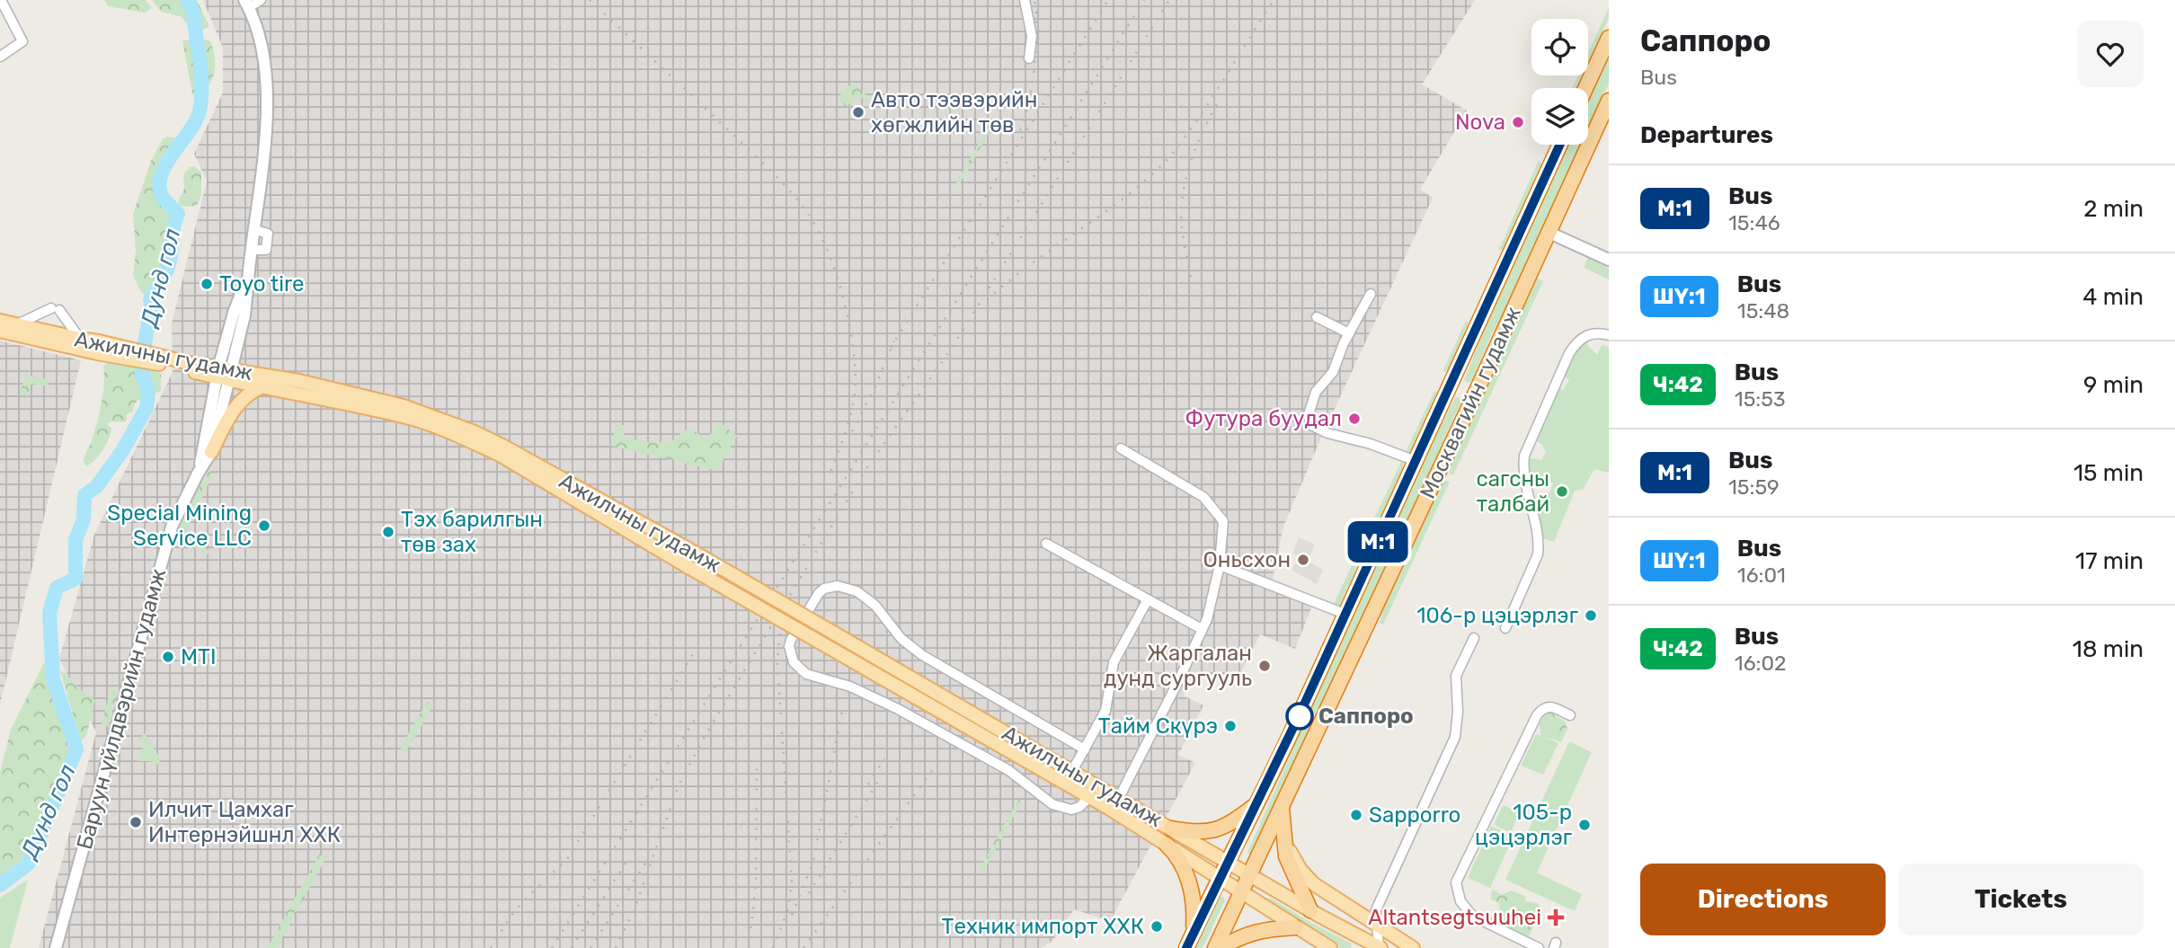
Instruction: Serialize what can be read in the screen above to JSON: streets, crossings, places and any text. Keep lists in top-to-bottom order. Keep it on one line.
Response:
{"streets":{"highway":["Москвагийн гудамж"],"main road":["Ажилчны гудамж"],"street":["Баруун үйлдвэрийн гудамж"]},"crossings":[["Ажилчны гудамж","Москвагийн гудамж"],["Ажилчны гудамж","Баруун үйлдвэрийн гудамж"]],"water":["Дунд гол"],"places":{"other":["Авто тээвэрийн хөгжлийн төв","Nova","Toyo tire","Футура буудал","сагсны талбай","Special Mining Service LLC","Тэх барилгын төв зах","Оньсхон","106-р цэцэрлэг","MTI","Жаргалан дунд сургууль","Саппоро","Тайм Скүрэ","Sapporro","Илчит Цамхаг Интернэйшнл ХХК","105-р цэцэрлэг","Техник импорт ХХК"],"health":["Altantsegtsuuhei"]},"lines":["bus line М:1"],"page":{"on_map":"М:1","heading":[["Саппоро","Bus"],"Departures"],"list":[{"mark":"М:1","name":"Bus","note":"15:46","value":"2 min"},{"mark":"ШҮ:1","name":"Bus","note":"15:48","value":"4 min"},{"mark":"Ч:42","name":"Bus","note":"15:53","value":"9 min"},{"mark":"М:1","name":"Bus","note":"15:59","value":"15 min"},{"mark":"ШҮ:1","name":"Bus","note":"16:01","value":"17 min"},{"mark":"Ч:42","name":"Bus","note":"16:02","value":"18 min"}],"buttons":["Directions","Tickets"]}}
